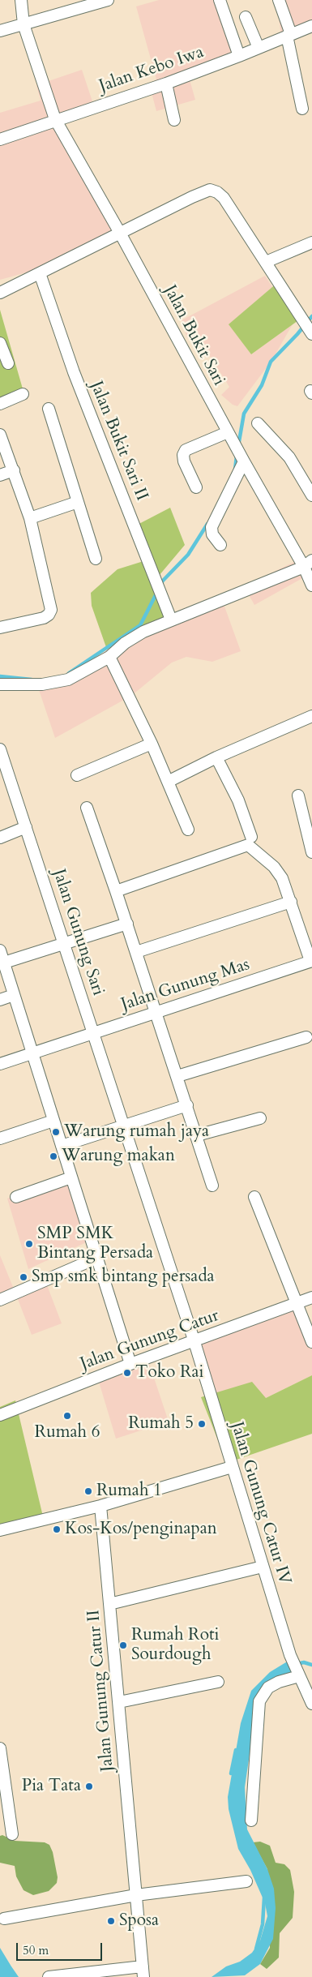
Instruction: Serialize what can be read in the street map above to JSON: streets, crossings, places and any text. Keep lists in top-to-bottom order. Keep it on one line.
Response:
{"streets":{"street":["Jalan Kebo Iwa","Jalan Bukit Sari","Jalan Bukit Sari II","Jalan Gunung Sari","Jalan Gunung Mas","Jalan Gunung Catur","Jalan Gunung Catur IV","Jalan Gunung Catur II"]},"crossings":[["Jalan Kebo Iwa","Jalan Bukit Sari"],["Jalan Gunung Sari","Jalan Gunung Mas"],["Jalan Gunung Sari","Jalan Gunung Catur IV"],["Jalan Gunung Catur","Jalan Gunung Catur IV"]],"places":["Warung rumah jaya","Warung makan","SMP SMK Bintang Persada","Smp smk bintang persada","Toko Rai","Rumah 6","Rumah 5","Rumah 1","Kos-Kos/penginapan","Rumah Roti Sourdough","Pia Tata","Sposa"],"scale_bar":"50 m"}
